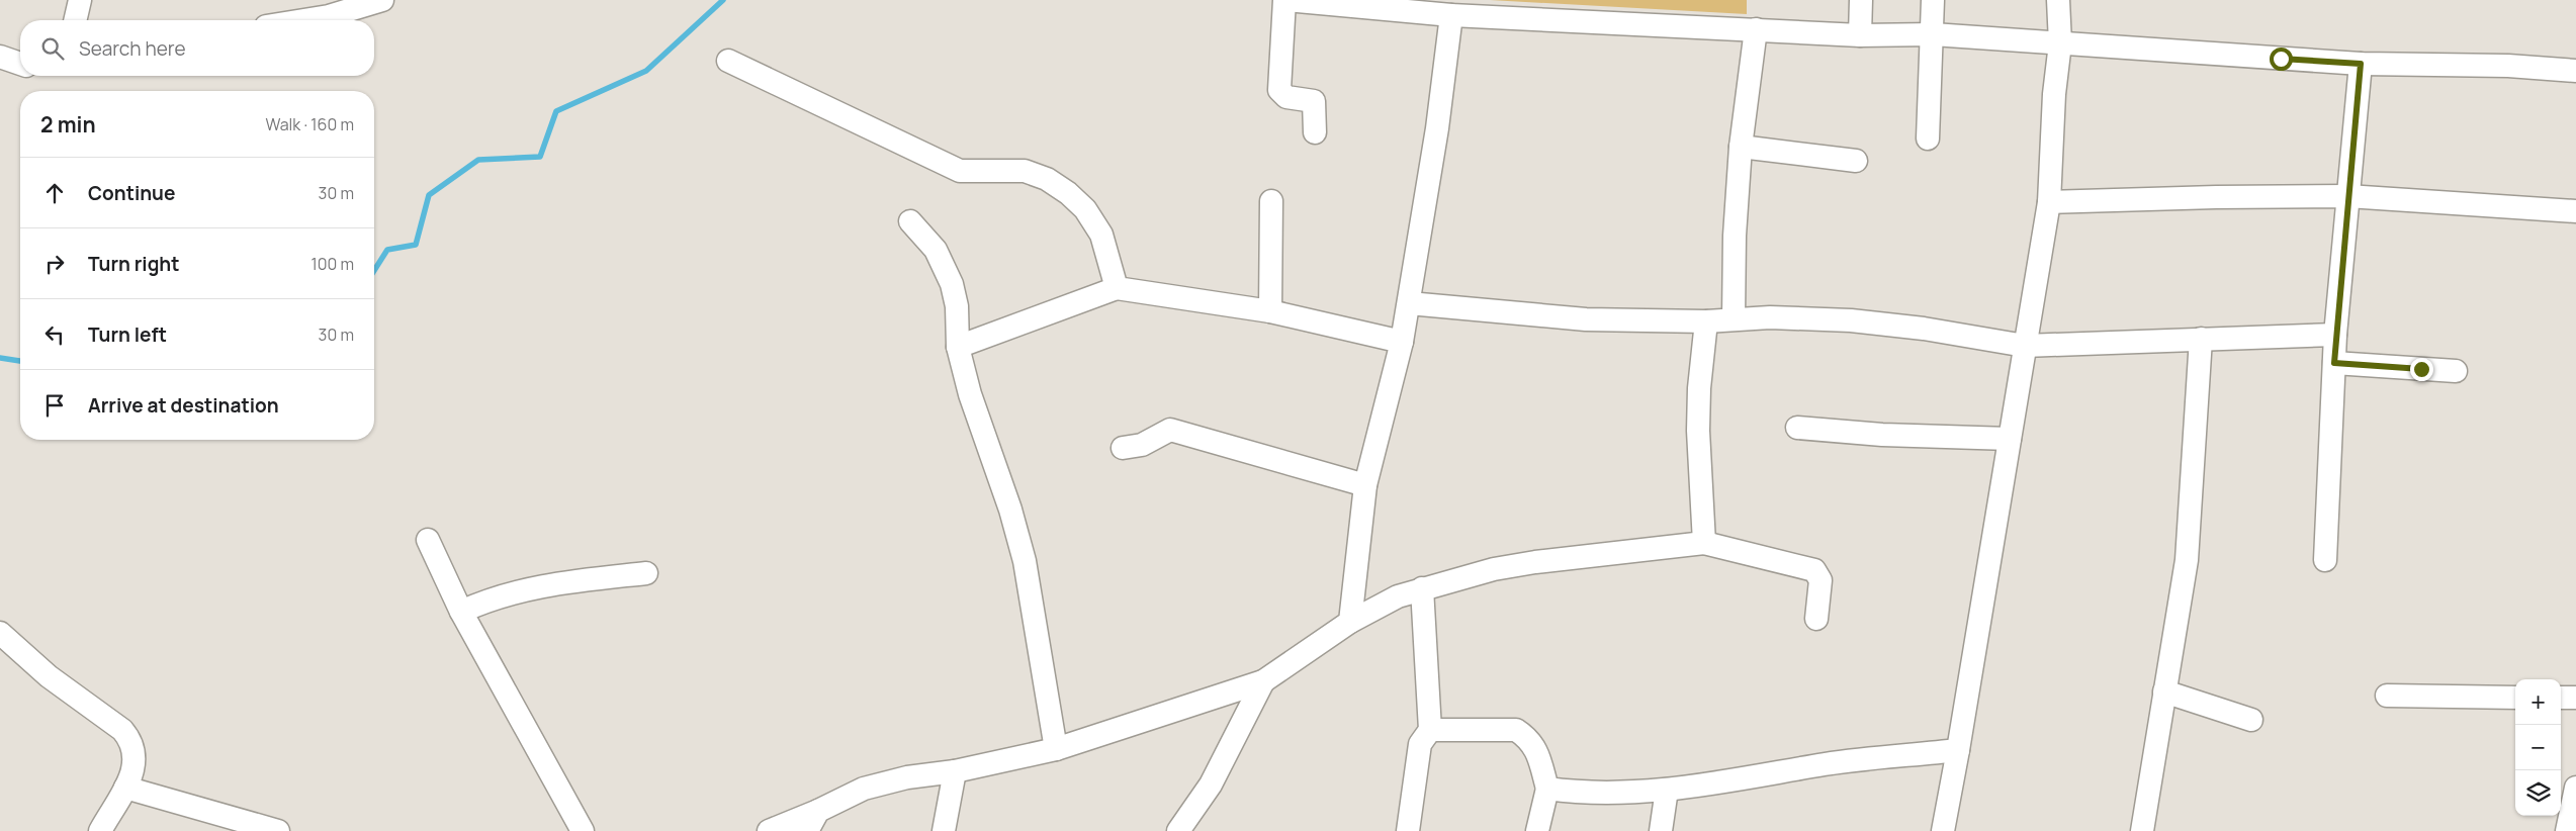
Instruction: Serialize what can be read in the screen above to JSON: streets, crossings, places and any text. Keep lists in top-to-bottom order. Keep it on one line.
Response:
{"page":{"search":"Search here","heading":["2 min","Walk · 160 m"],"list":[["Continue","30 m"],["Turn right","100 m"],["Turn left","30 m"],"Arrive at destination"],"map_buttons":["+","−"]}}
